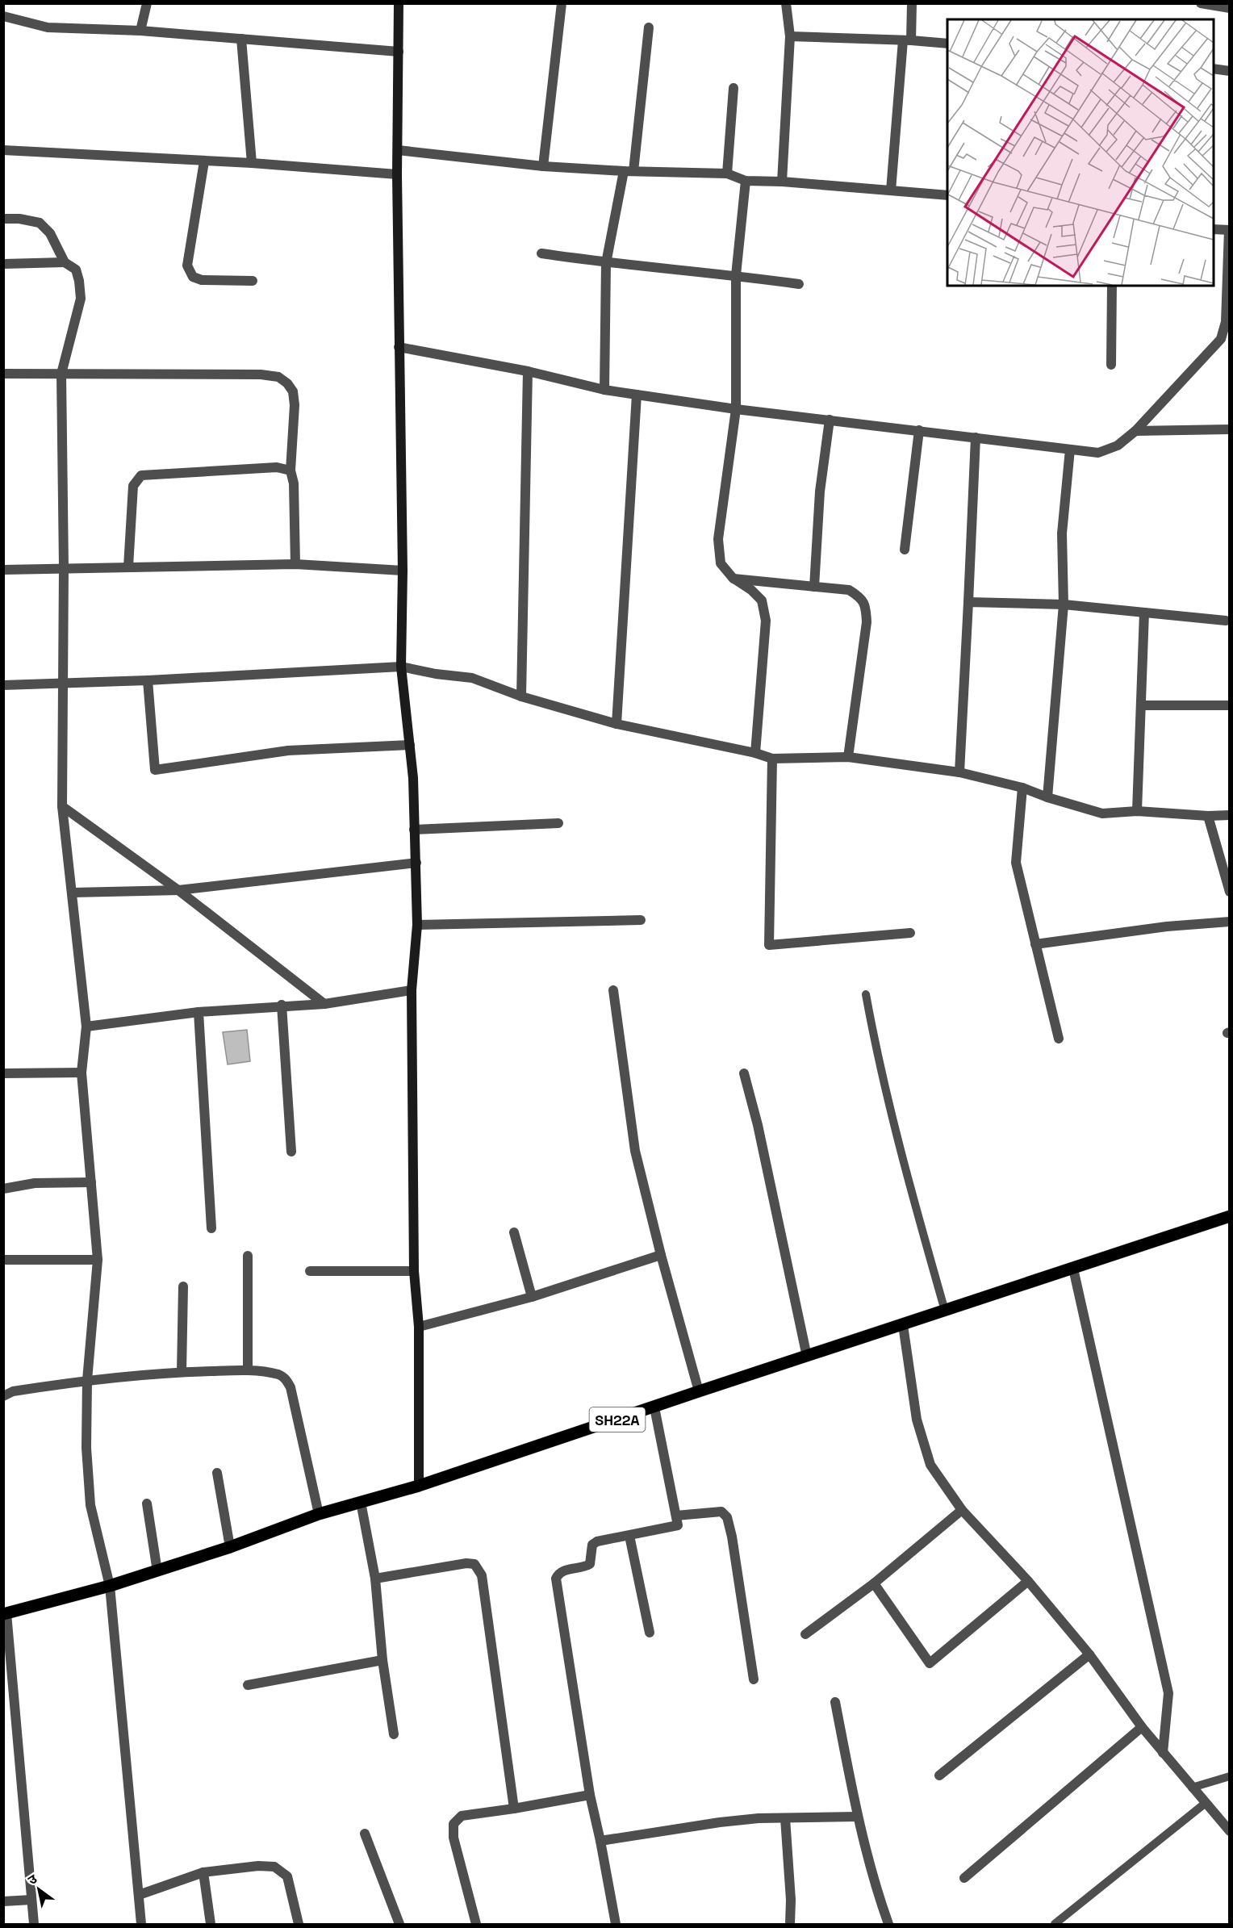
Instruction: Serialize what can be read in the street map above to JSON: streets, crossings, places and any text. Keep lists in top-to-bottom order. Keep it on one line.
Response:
{"streets":{"main road":["SH22A"]},"north":"top left"}
